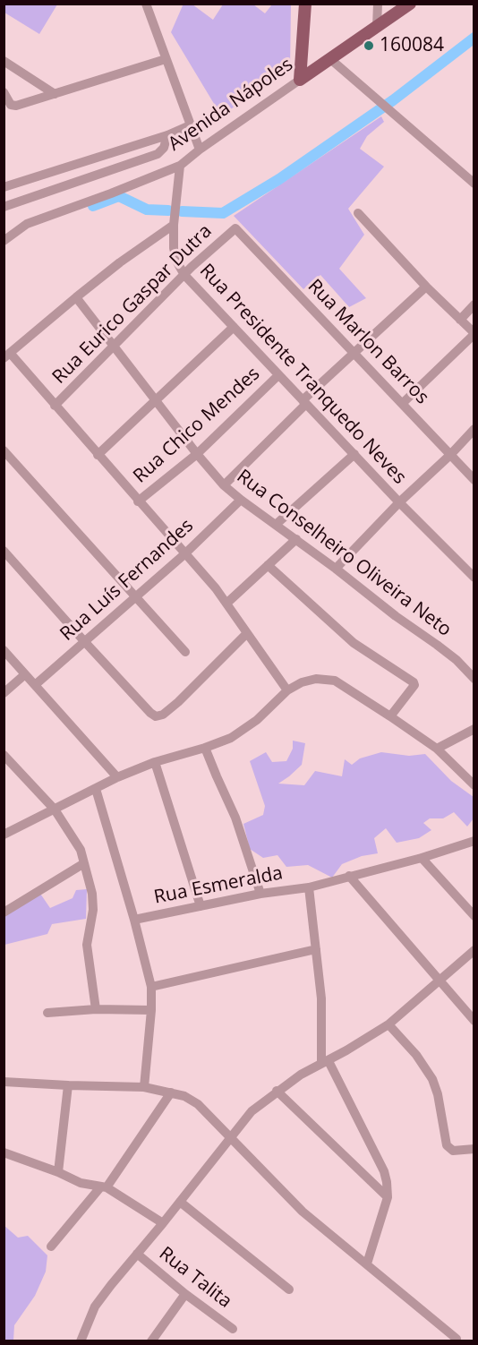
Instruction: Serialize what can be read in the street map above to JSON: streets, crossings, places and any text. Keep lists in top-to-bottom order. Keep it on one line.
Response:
{"streets":{"main road":["Avenida Nápoles"],"street":["Rua Eurico Gaspar Dutra","Rua Marlon Barros","Rua Presidente Tranquedo Neves","Rua Chico Mendes","Rua Conselheiro Oliveira Neto","Rua Luís Fernandes","Rua Esmeralda","Rua Talita"]},"crossings":[["Avenida Nápoles","Rua Presidente Tranquedo Neves"],["Rua Eurico Gaspar Dutra","Rua Marlon Barros"],["Rua Eurico Gaspar Dutra","Rua Presidente Tranquedo Neves"],["Rua Eurico Gaspar Dutra","Rua Conselheiro Oliveira Neto"],["Rua Presidente Tranquedo Neves","Rua Chico Mendes"],["Rua Chico Mendes","Rua Conselheiro Oliveira Neto"],["Rua Conselheiro Oliveira Neto","Rua Luís Fernandes"]],"places":["160084"]}
